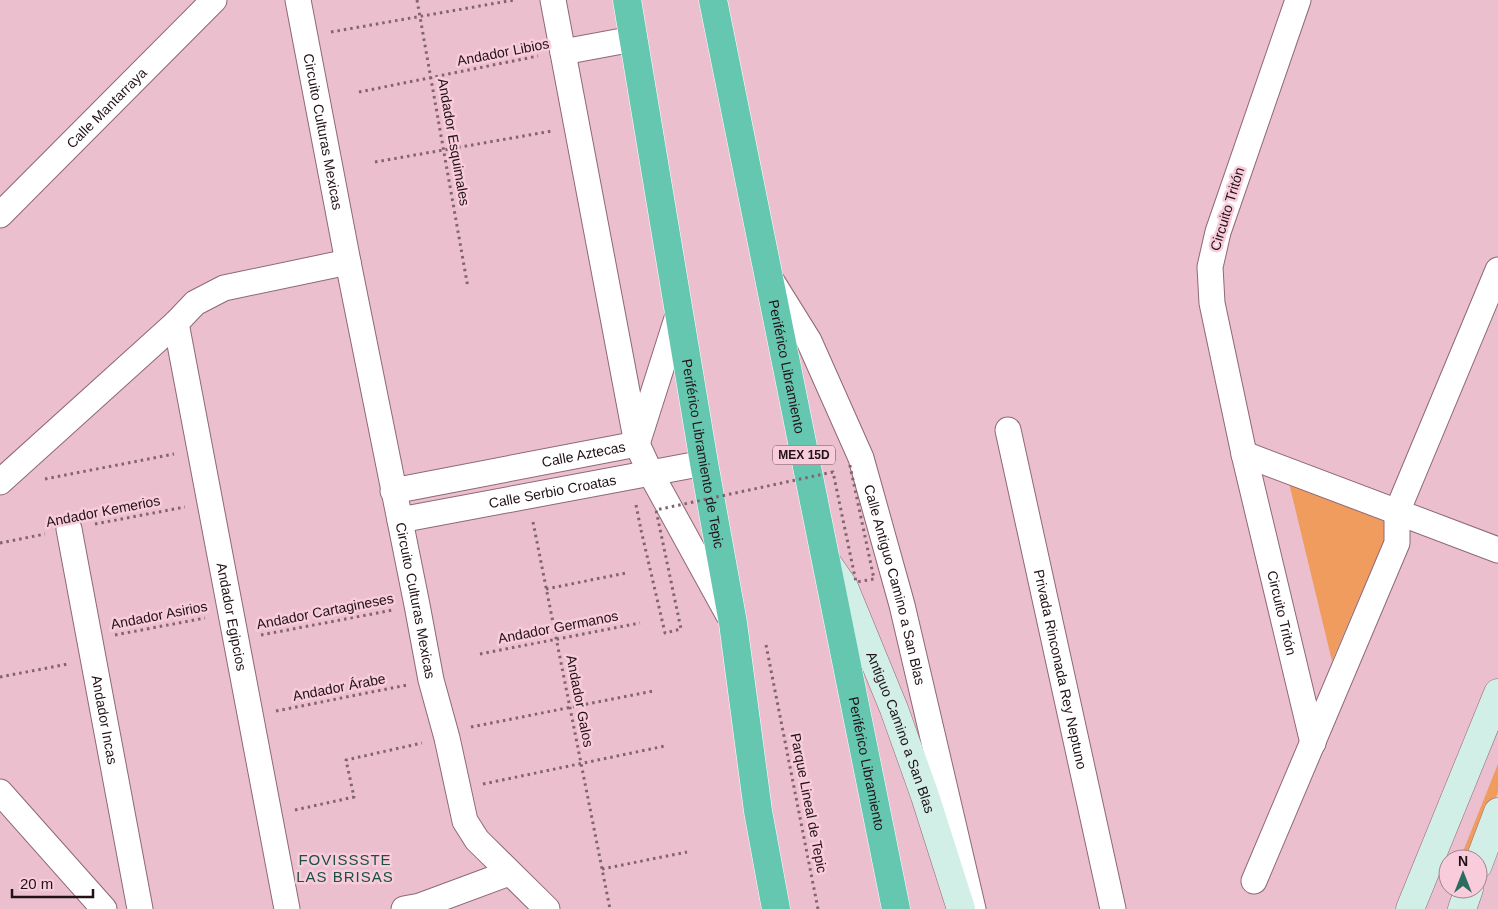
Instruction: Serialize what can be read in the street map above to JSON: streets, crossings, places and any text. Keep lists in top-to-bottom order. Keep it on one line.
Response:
{"streets":{"highway":["Periférico Libramiento","Periférico Libramiento de Tepic","MEX 15D"],"street":["Calle Mantarraya","Circuito Culturas Mexicas","Circuito Tritón","Calle Aztecas","Calle Serbio Croatas","Calle Antiguo Camino a San Blas","Andador Egipcios","Privada Rinconada Rey Neptuno","Andador Incas","Antiguo Camino a San Blas"],"path":["Andador Libios","Andador Esquimales","Andador Kemerios","Andador Cartagineses","Andador Asirios","Andador Germanos","Andador Árabe","Andador Galos","Parque Lineal de Tepic"]},"crossings":[["Andador Libios","Andador Esquimales"],["Circuito Culturas Mexicas","Calle Aztecas"],["Circuito Culturas Mexicas","Calle Serbio Croatas"],["Circuito Culturas Mexicas","Andador Cartagineses"],["Circuito Culturas Mexicas","Andador Árabe"],["Periférico Libramiento","Calle Antiguo Camino a San Blas"],["Periférico Libramiento","Antiguo Camino a San Blas"],["Calle Aztecas","Periférico Libramiento de Tepic"],["Periférico Libramiento de Tepic","Calle Serbio Croatas"],["Calle Serbio Croatas","Andador Galos"],["Andador Kemerios","Andador Egipcios"],["Andador Kemerios","Andador Incas"],["Andador Cartagineses","Andador Egipcios"],["Andador Asirios","Andador Egipcios"],["Andador Asirios","Andador Incas"],["Andador Egipcios","Andador Árabe"],["Andador Germanos","Andador Galos"]],"districts":["FOVISSSTE LAS BRISAS"],"scale_bar":"20 m","north":"top"}
